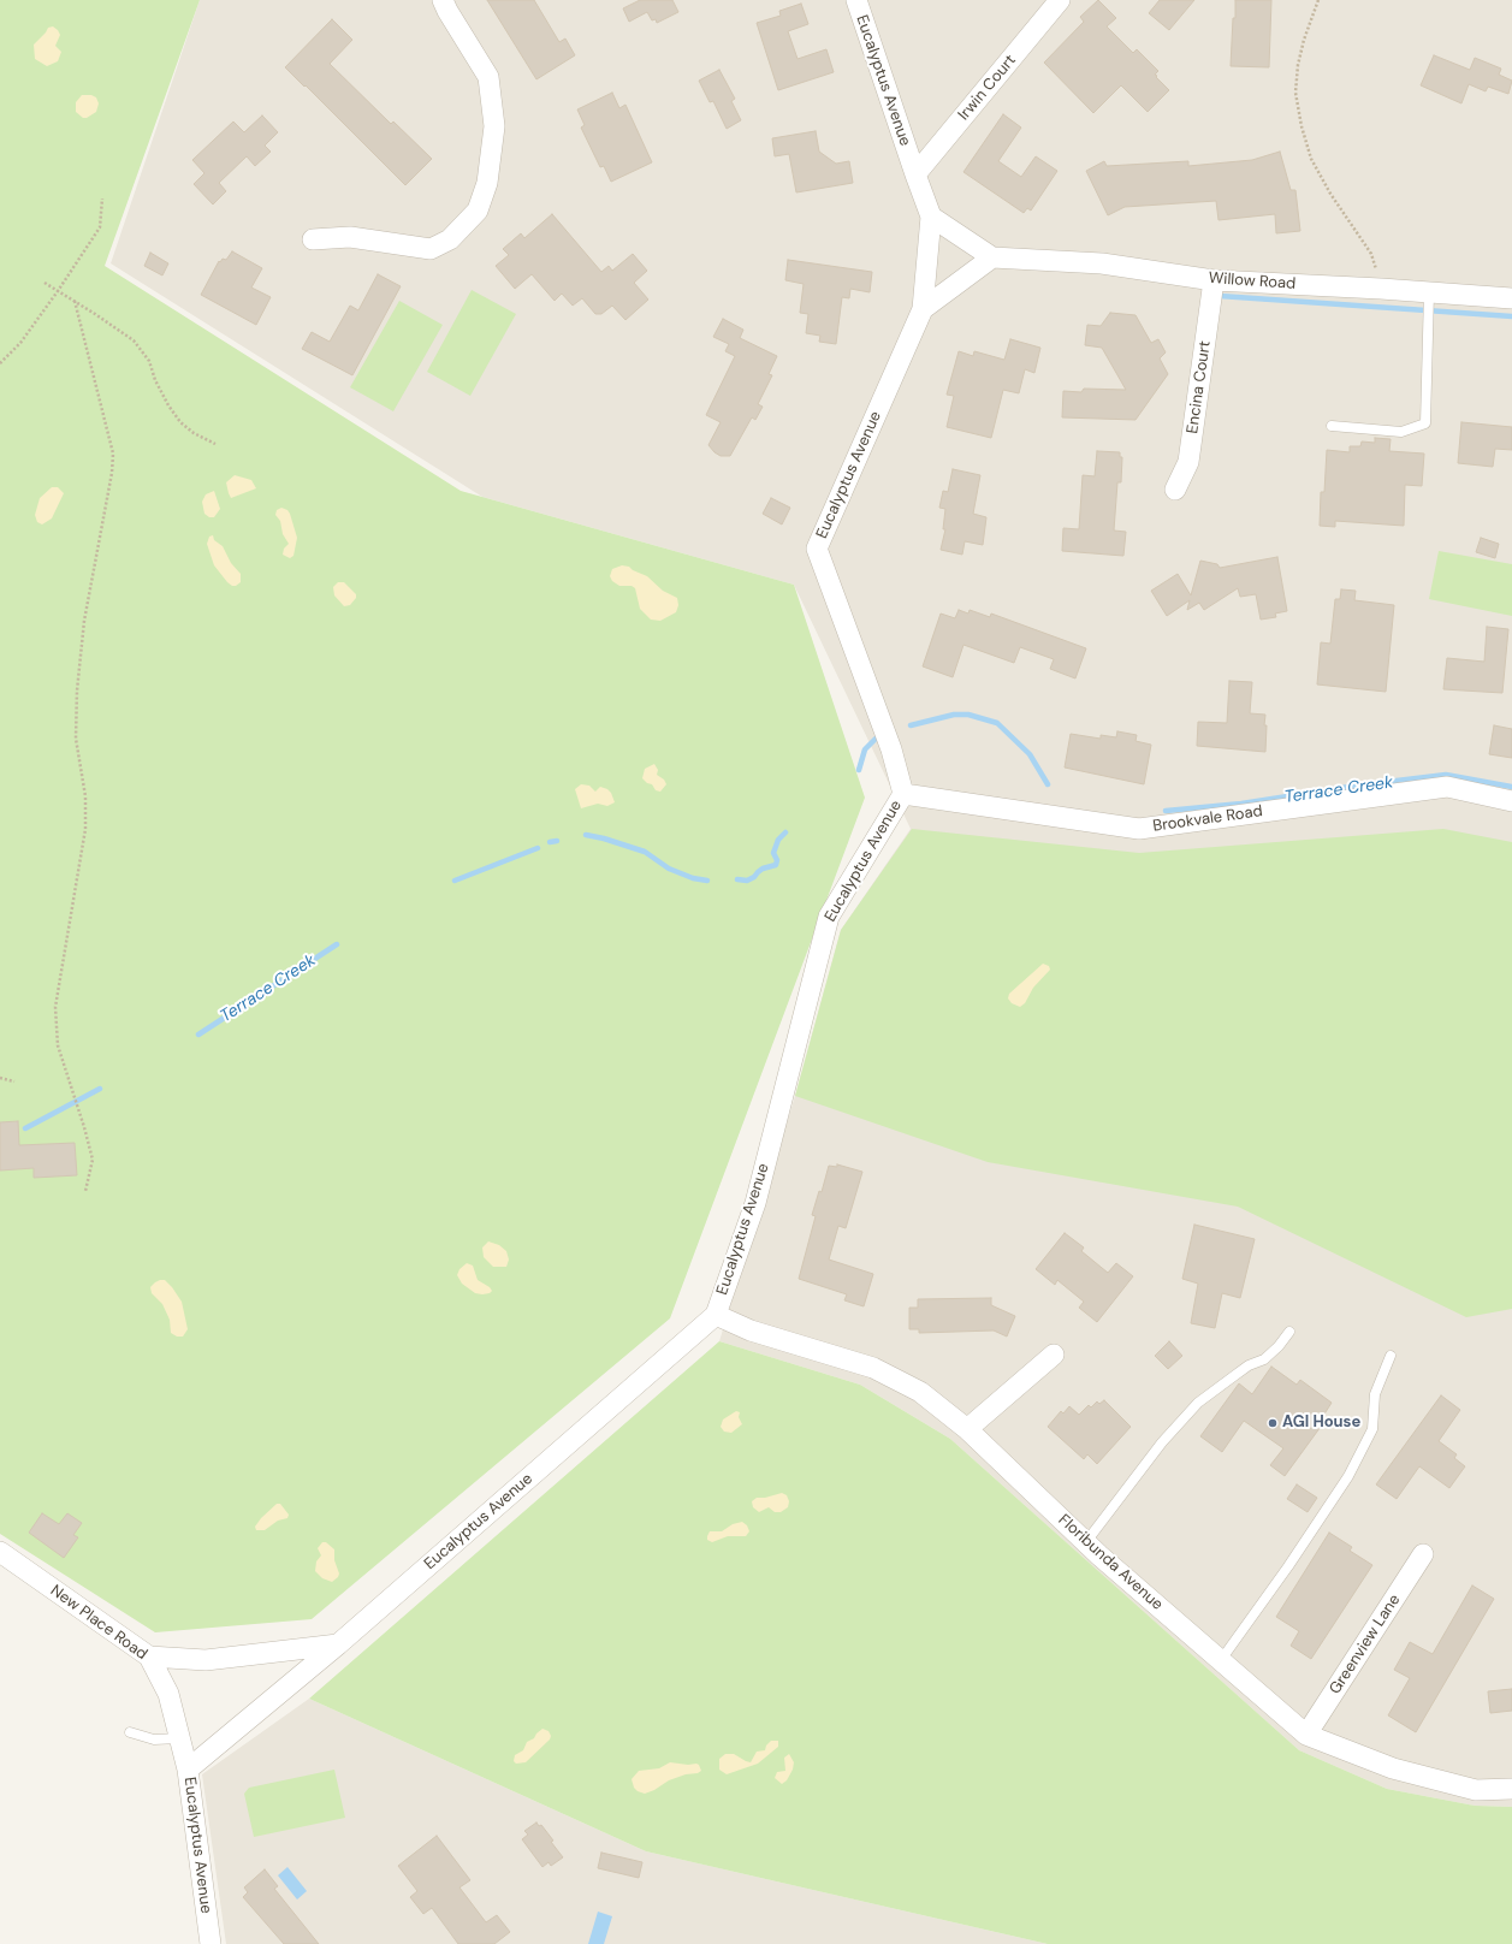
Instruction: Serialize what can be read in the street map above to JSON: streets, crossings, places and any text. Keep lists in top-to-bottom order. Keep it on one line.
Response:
{"streets":{"street":["Eucalyptus Avenue","Irwin Court","Willow Road","Encina Court","Brookvale Road","Floribunda Avenue","New Place Road","Greenview Lane"]},"crossings":[["Eucalyptus Avenue","Irwin Court"],["Eucalyptus Avenue","Brookvale Road"],["Eucalyptus Avenue","Floribunda Avenue"],["Eucalyptus Avenue","New Place Road"],["Willow Road","Encina Court"],["Floribunda Avenue","Greenview Lane"]],"water":["Terrace Creek"],"places":["AGI House"]}
